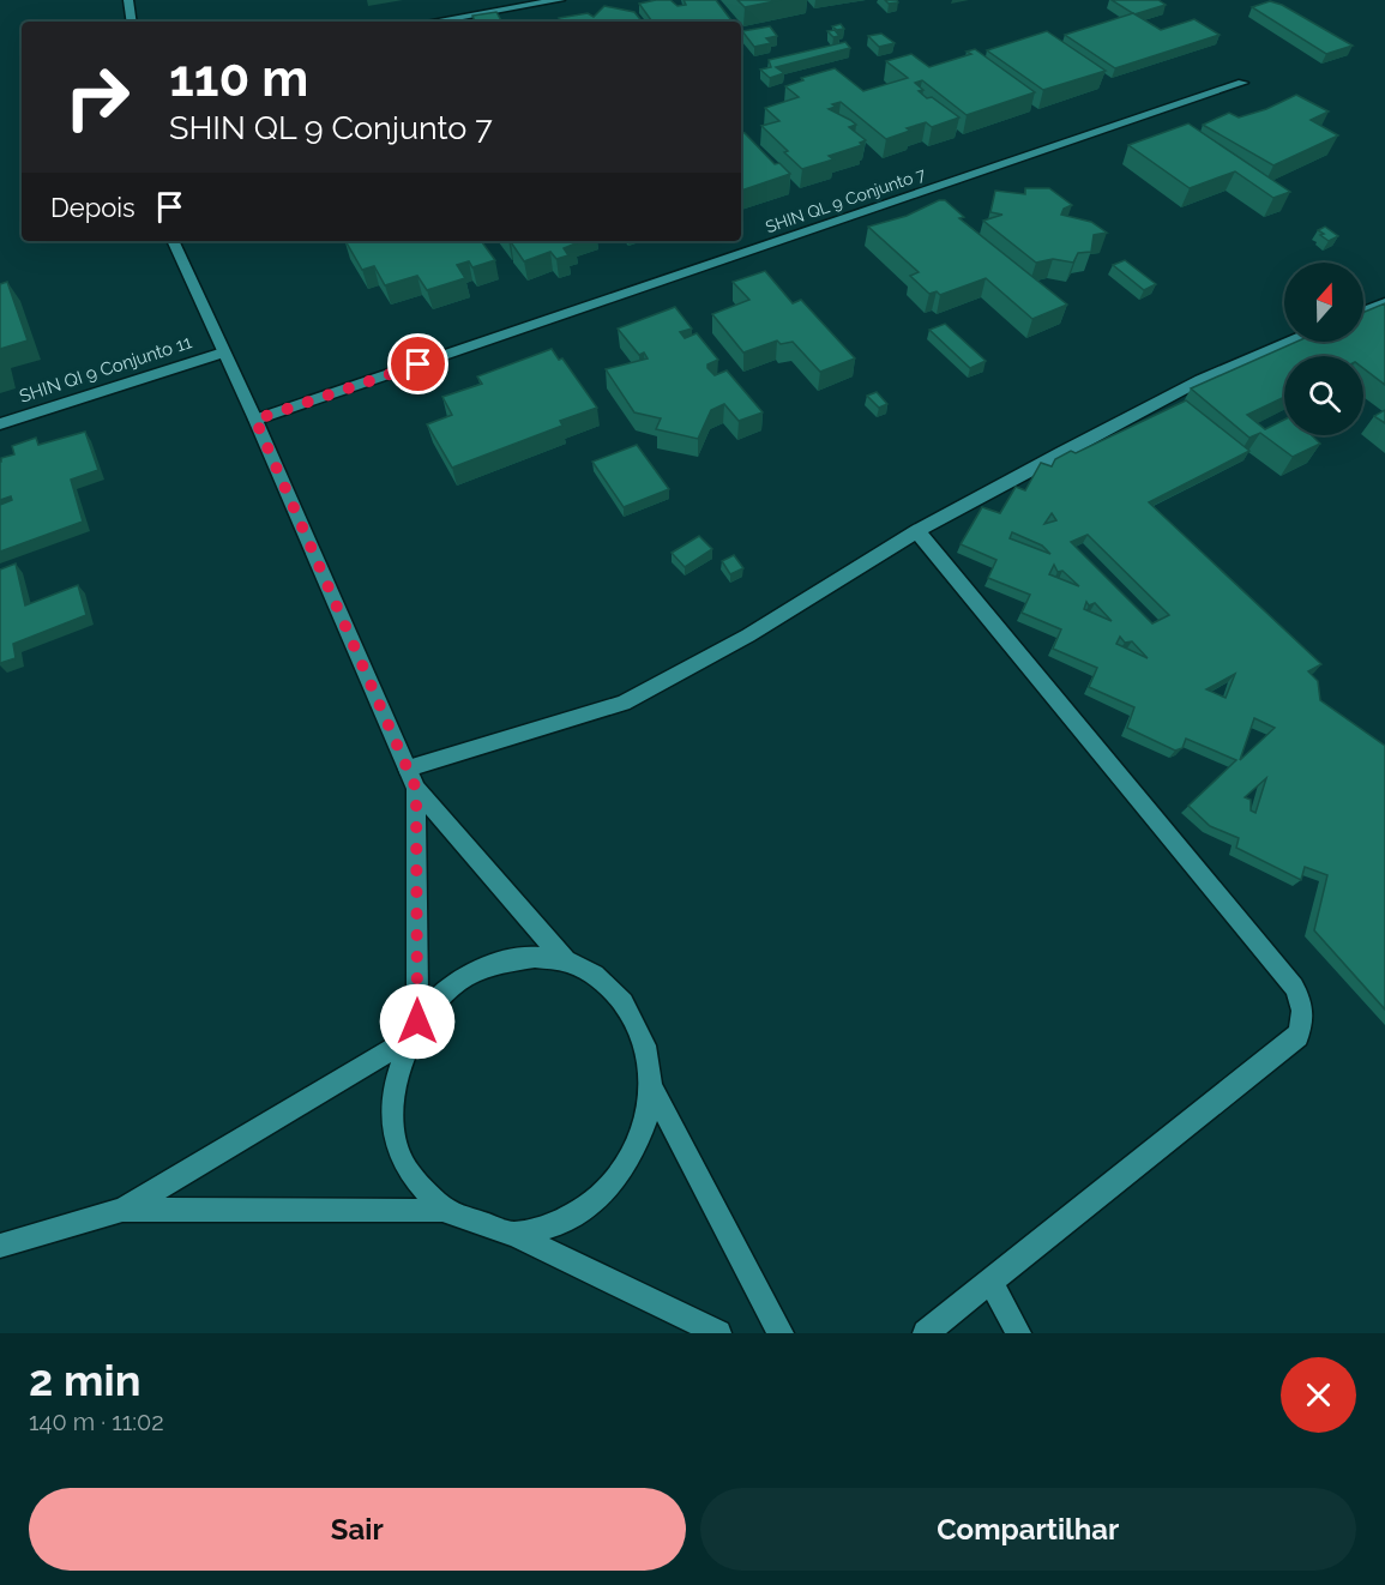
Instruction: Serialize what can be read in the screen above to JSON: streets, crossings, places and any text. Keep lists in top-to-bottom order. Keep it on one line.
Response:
{"streets":{"street":["SHIN QL 9 Conjunto 7","SHIN QI 9 Conjunto 11"]},"north":"top","page":{"turn":["110 m","SHIN QL 9 Conjunto 7"],"then":"Depois","heading":["2 min","140 m · 11:02"],"buttons":["Sair","Compartilhar"]}}
